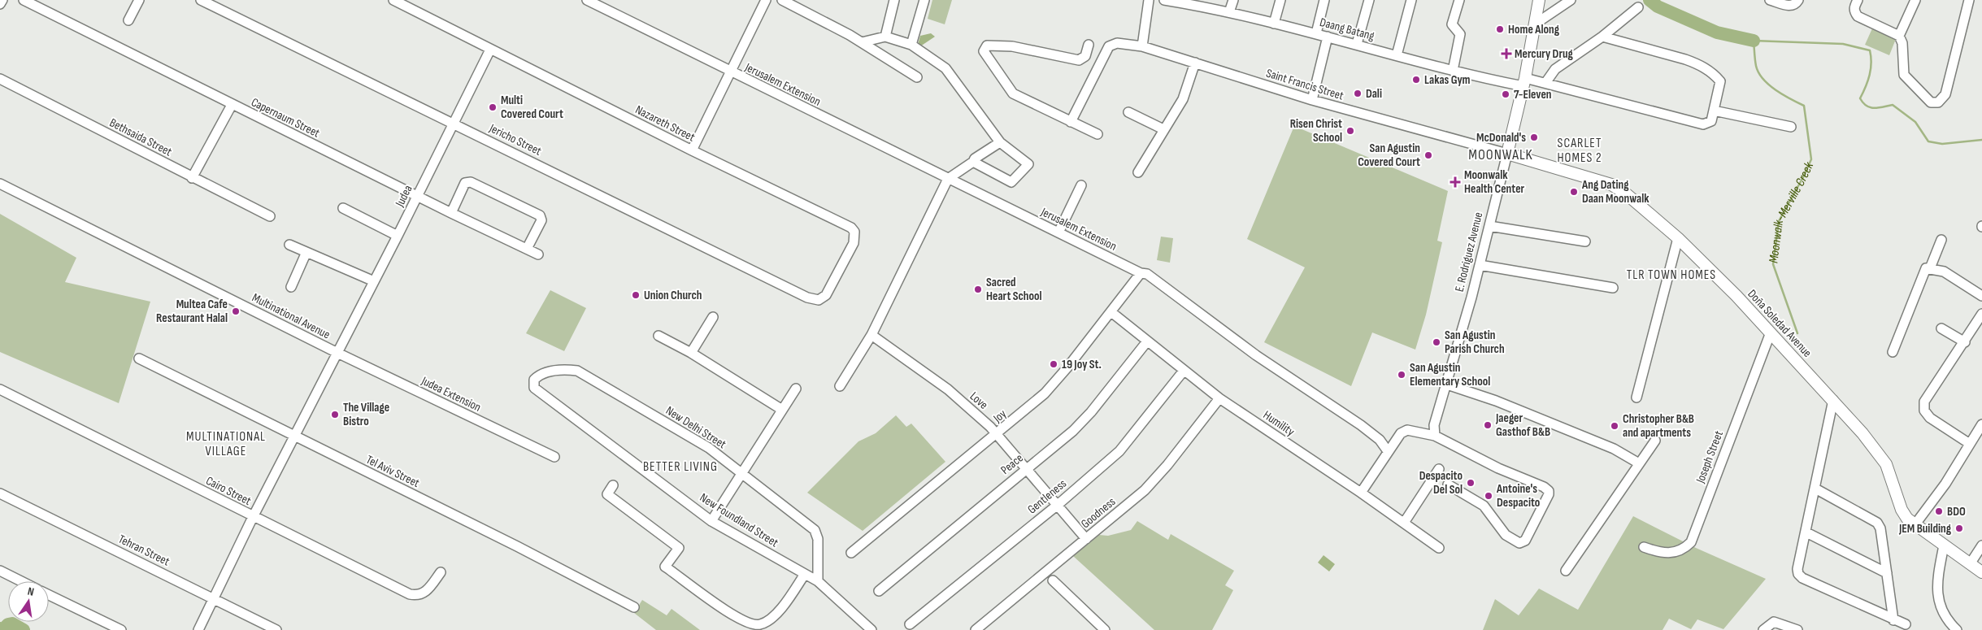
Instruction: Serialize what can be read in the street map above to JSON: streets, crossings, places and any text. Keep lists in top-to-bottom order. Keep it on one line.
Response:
{"streets":{"main road":["E. Rodriguez Avenue","Doña Soledad Avenue"],"street":["Daang Batang","Jerusalem Extension","Saint Francis Street","Capernaum Street","Nazareth Street","Bethsaida Street","Jericho Street","Judea","Multinational Avenue","Judea Extension","Love","Joy","Humility","New Delhi Street","Joseph Street","Peace","Tel Aviv Street","Cairo Street","Gentleness","Goodness","New Foundland Street","Tehran Street"]},"crossings":[["Daang Batang","E. Rodriguez Avenue"],["Jerusalem Extension","Joy"],["Saint Francis Street","E. Rodriguez Avenue"],["Saint Francis Street","Doña Soledad Avenue"],["Capernaum Street","Judea"],["Nazareth Street","Jericho Street"],["Nazareth Street","Judea"],["Jericho Street","Judea"],["Judea","Multinational Avenue"],["Judea","Judea Extension"],["E. Rodriguez Avenue","Doña Soledad Avenue"],["Multinational Avenue","Judea Extension"],["Multinational Avenue","Tel Aviv Street"],["Multinational Avenue","Cairo Street"],["Multinational Avenue","Tehran Street"],["Doña Soledad Avenue","Joseph Street"],["Love","Joy"],["Love","Peace"],["Love","Gentleness"],["Love","Goodness"],["Joy","Humility"],["Humility","Peace"],["Humility","Gentleness"],["Humility","Goodness"],["New Delhi Street","New Foundland Street"]],"districts":["SCARLET HOMES 2","MOONWALK","TLR TOWN HOMES","MULTINATIONAL VILLAGE","BETTER LIVING"],"water":["Moonwalk-Merville Creek"],"places":{"other":["Home Along","Lakas Gym","Dali","7-Eleven","Multi Covered Court","Risen Christ School","McDonald's","San Agustin Covered Court","Ang Dating Daan Moonwalk","Sacred Heart School","Union Church","Multea Cafe Restaurant Halal","San Agustin Parish Church","19 Joy St.","San Agustin Elementary School","The Village Bistro","Jaeger Gasthof B&B","Christopher B&B and apartments","Despacito Del Sol","Antoine's Despacito","BDO","JEM Building"],"health":["Mercury Drug","Moonwalk Health Center"]},"north":"top"}
